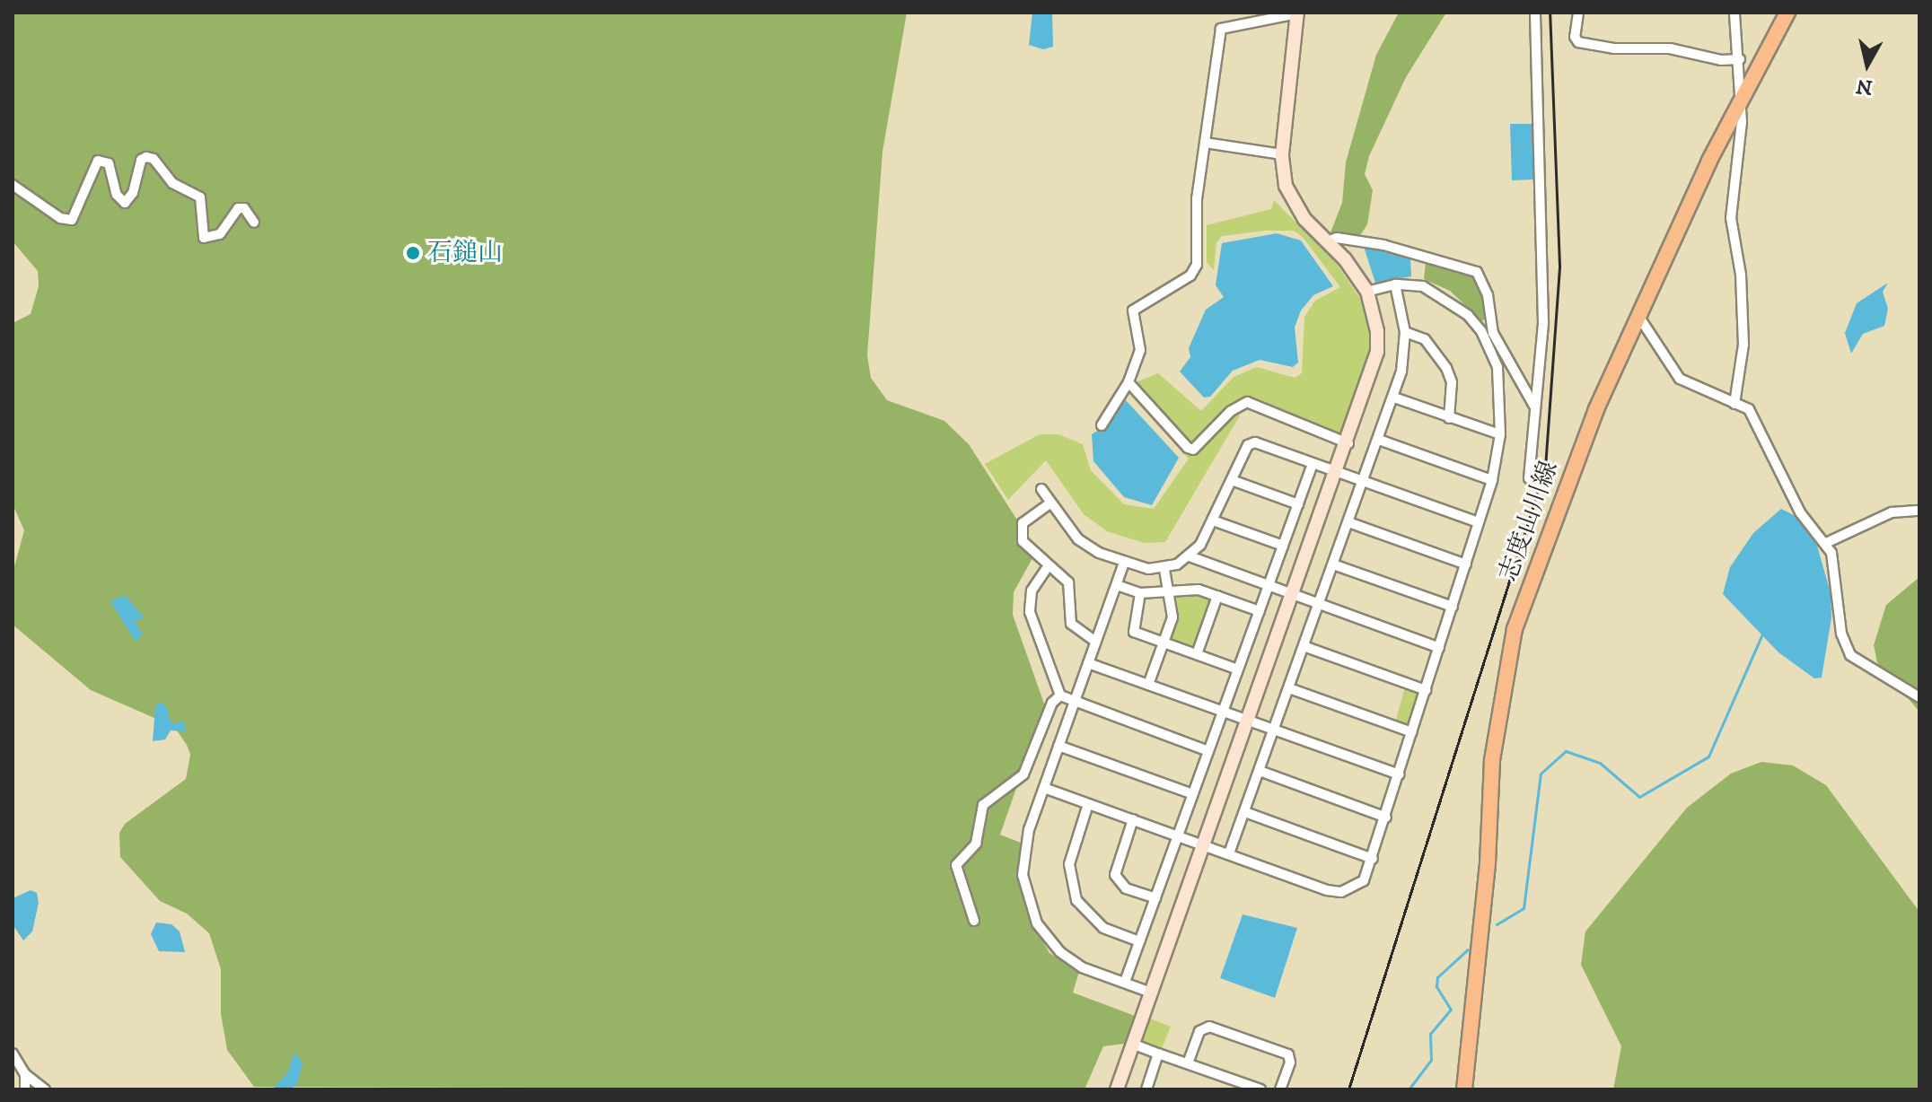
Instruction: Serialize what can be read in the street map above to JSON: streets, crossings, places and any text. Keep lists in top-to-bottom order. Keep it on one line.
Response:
{"streets":{"main road":["志度山川線"]},"places":["石鎚山"],"north":"bottom"}
